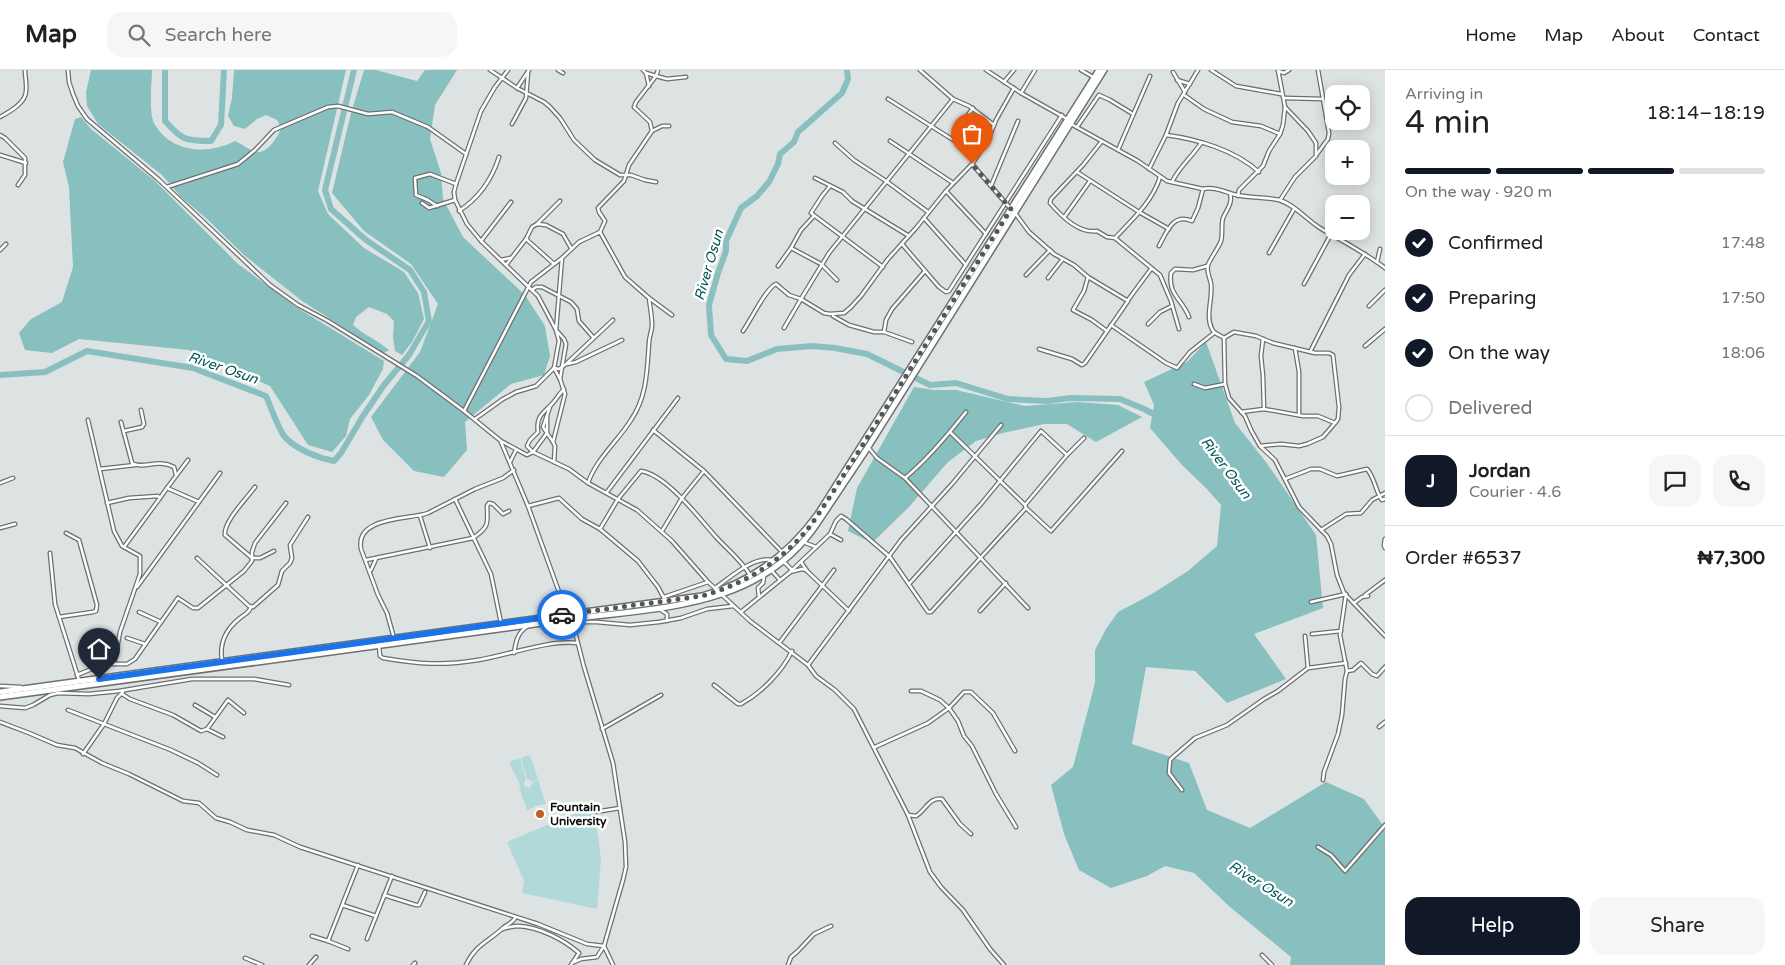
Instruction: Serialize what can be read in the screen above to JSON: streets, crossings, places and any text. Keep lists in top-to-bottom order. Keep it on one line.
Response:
{"water":["River Osun"],"places":["Fountain University"],"page":{"header":"Map","search":"Search here","nav":["Home","Map","About","Contact"],"heading":["4 min","Arriving in","18:14–18:19"],"panel":["Jordan","Courier · 4.6","Order #6537","₦7,300"],"map_buttons":["+","−"],"bar":"On the way · 920 m","list":[["Confirmed","17:48"],["Preparing","17:50"],["On the way","18:06"],"Delivered"],"round":"J","buttons":["Help","Share"]}}
